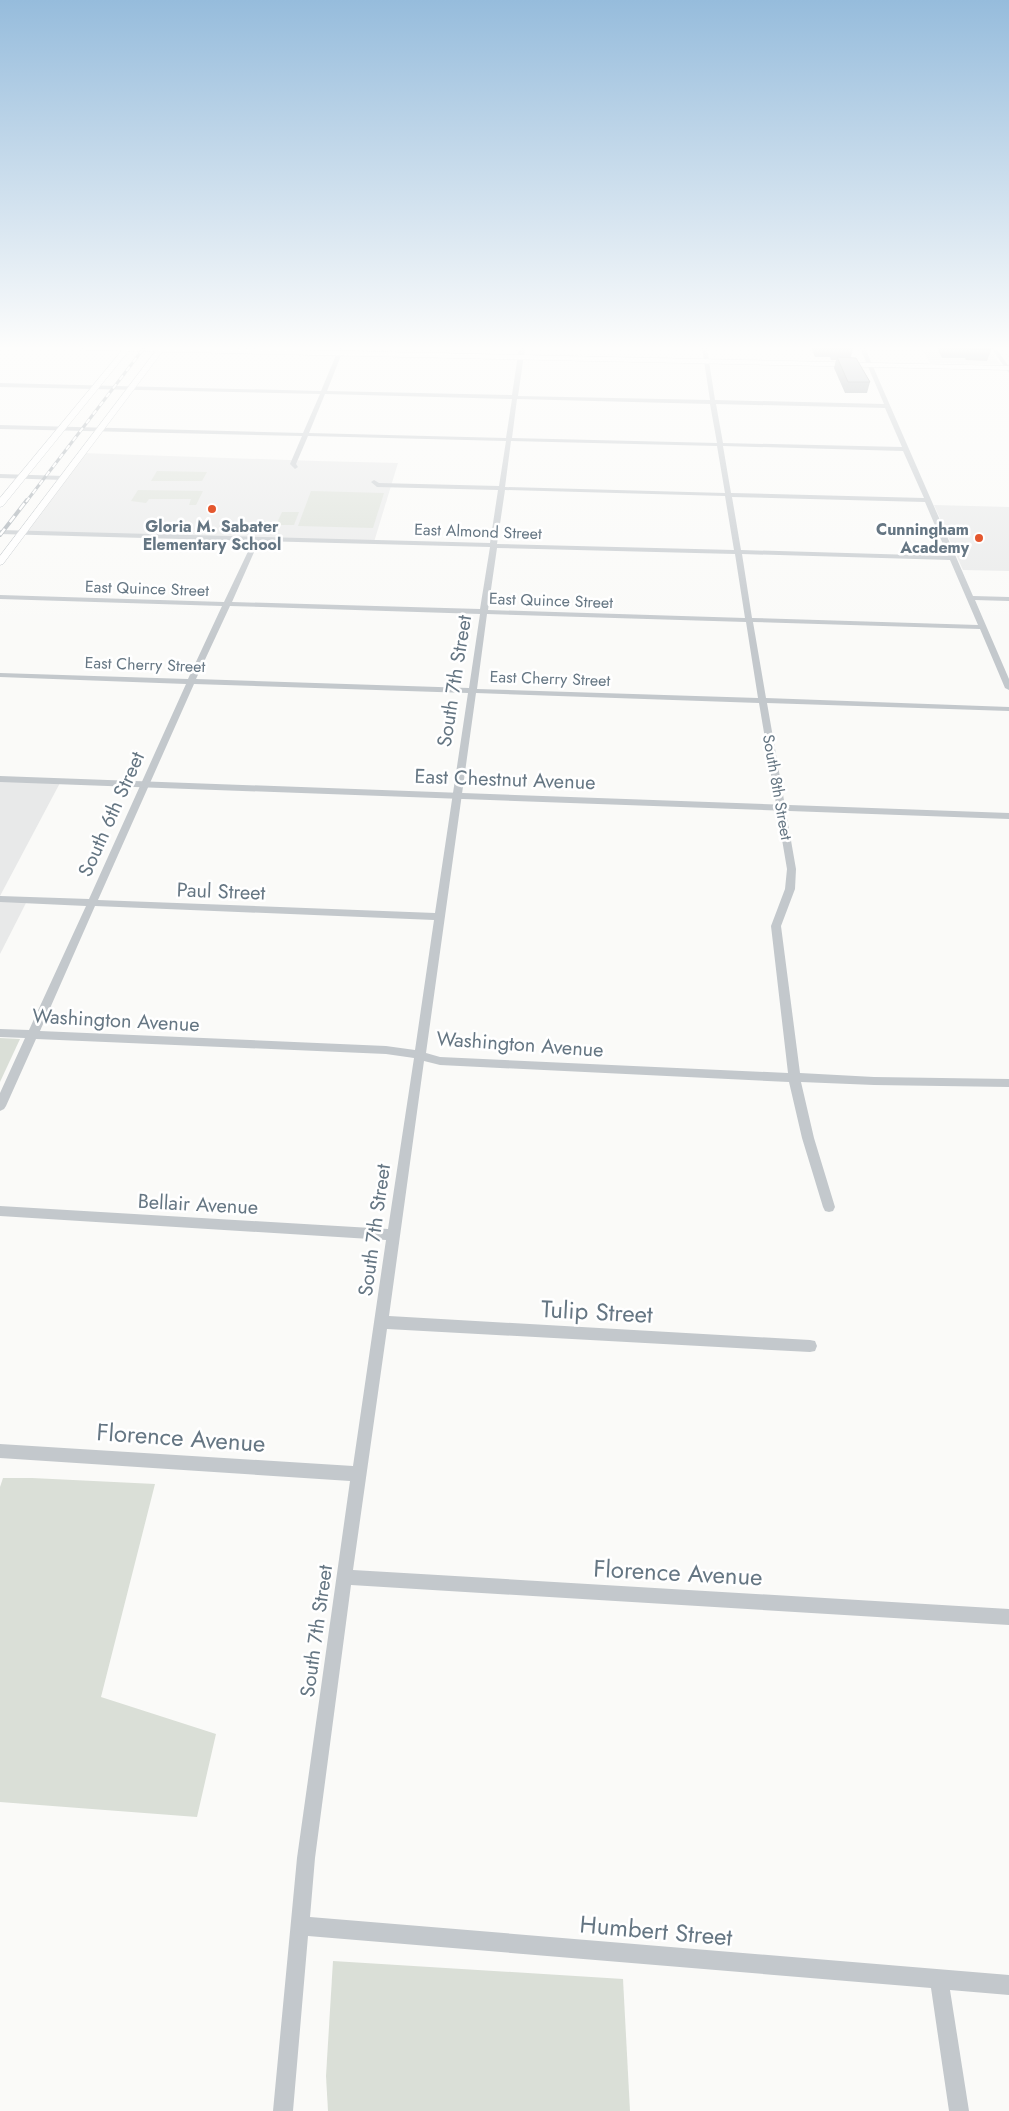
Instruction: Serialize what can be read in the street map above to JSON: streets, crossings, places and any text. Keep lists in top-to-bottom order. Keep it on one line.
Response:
{"streets":{"street":["East Almond Street","East Quince Street","East Cherry Street","South 7th Street","East Chestnut Avenue","South 8th Street","South 6th Street","Paul Street","Washington Avenue","Bellair Avenue","Tulip Street","Florence Avenue","Humbert Street"]},"crossings":[["East Almond Street","South 7th Street"],["East Almond Street","South 8th Street"],["East Almond Street","South 6th Street"],["East Quince Street","South 7th Street"],["East Quince Street","South 8th Street"],["East Quince Street","South 6th Street"],["East Cherry Street","South 7th Street"],["East Cherry Street","South 8th Street"],["East Cherry Street","South 6th Street"],["South 7th Street","East Chestnut Avenue"],["South 7th Street","Paul Street"],["South 7th Street","Washington Avenue"],["South 7th Street","Bellair Avenue"],["South 7th Street","Tulip Street"],["South 7th Street","Florence Avenue"],["South 7th Street","Humbert Street"],["East Chestnut Avenue","South 8th Street"],["East Chestnut Avenue","South 6th Street"],["South 8th Street","Washington Avenue"],["South 6th Street","Paul Street"],["South 6th Street","Washington Avenue"]],"places":["Gloria M. Sabater Elementary School","Cunningham Academy"]}
